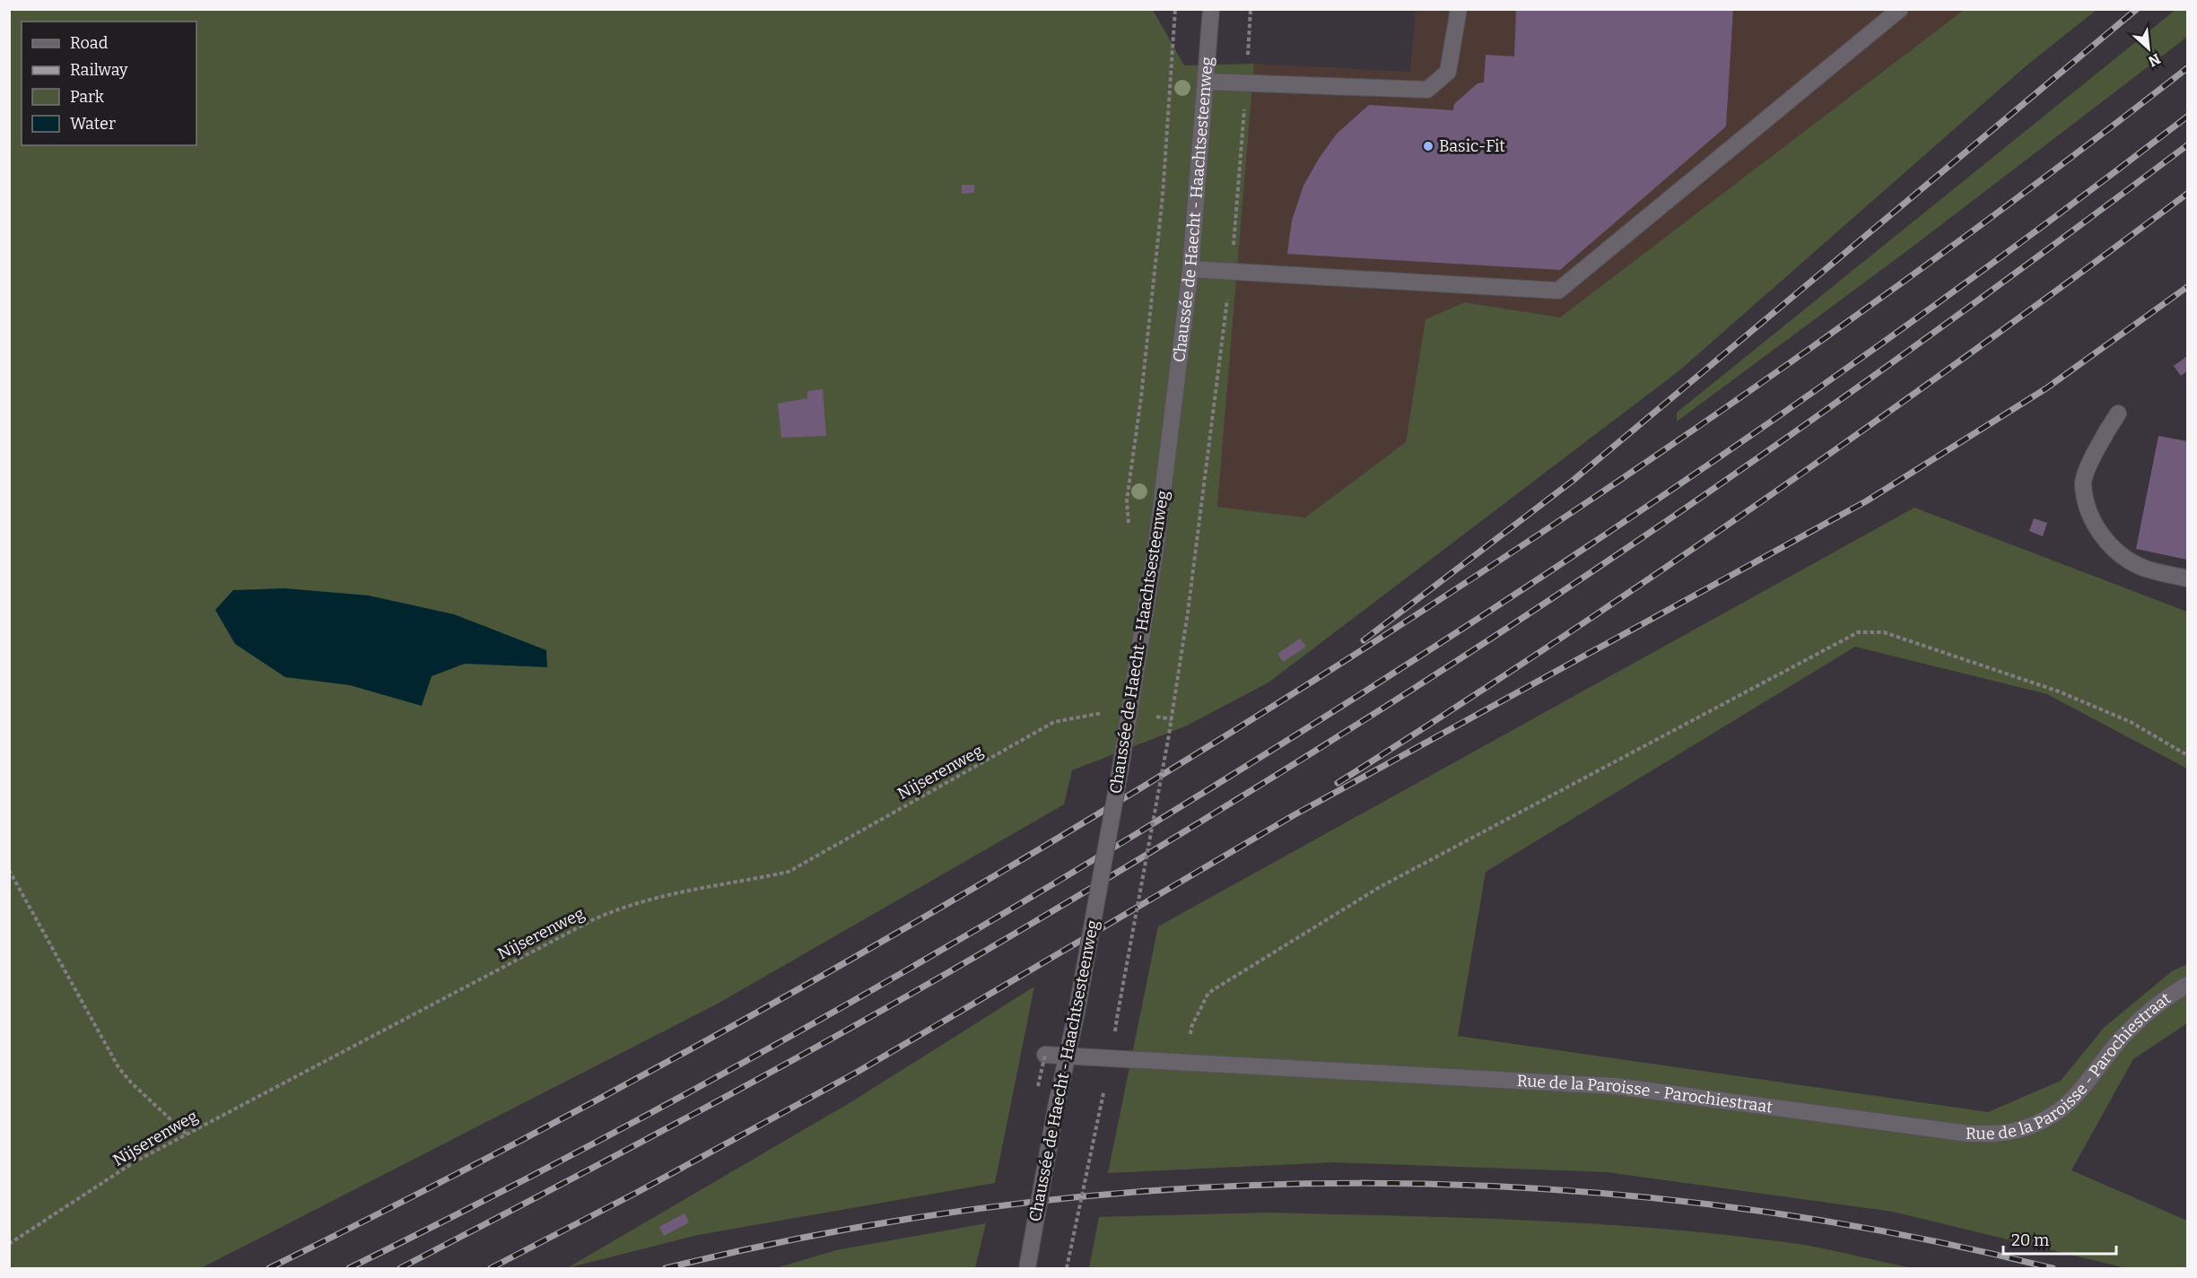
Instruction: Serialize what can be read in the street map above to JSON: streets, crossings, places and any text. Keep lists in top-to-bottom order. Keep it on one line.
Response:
{"streets":{"main road":["Chaussée de Haecht - Haachtsesteenweg","Rue de la Paroisse - Parochiestraat"],"path":["Nijserenweg"]},"crossings":[["Chaussée de Haecht - Haachtsesteenweg","Rue de la Paroisse - Parochiestraat"]],"places":["Basic-Fit"],"legend":["Road","Railway","Park","Water"],"scale_bar":"20 m","north":"bottom right"}
